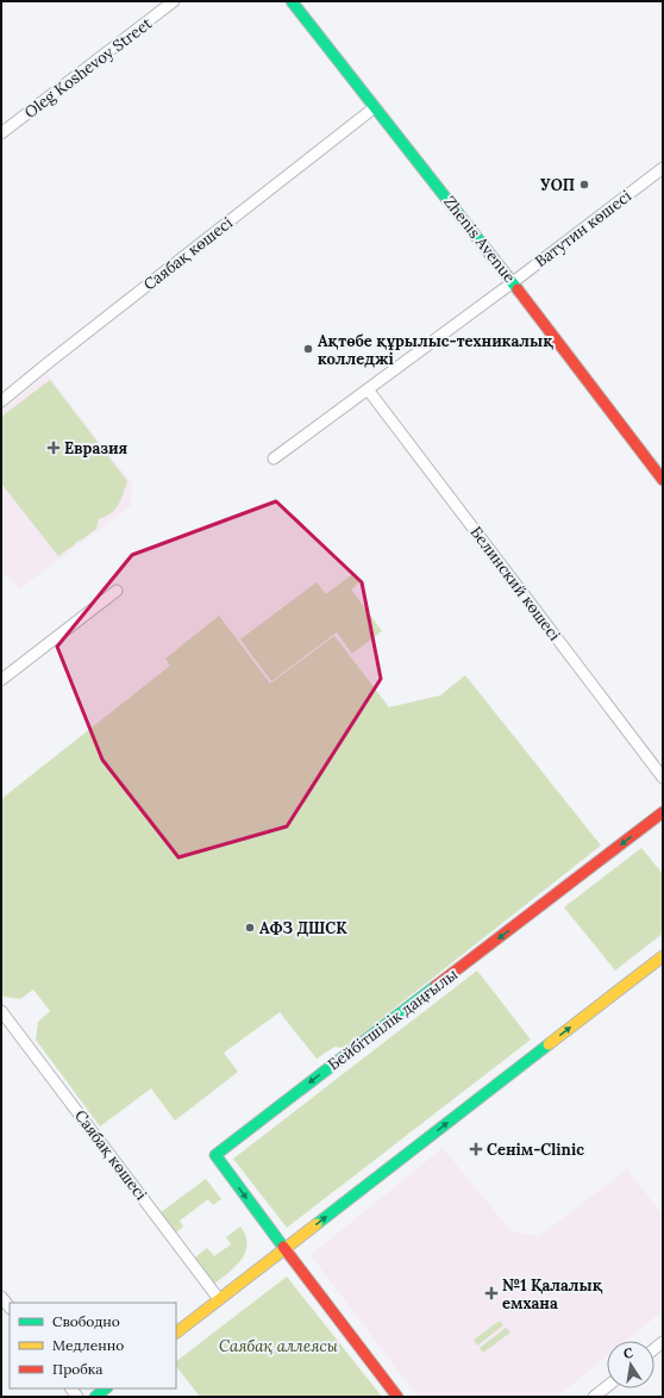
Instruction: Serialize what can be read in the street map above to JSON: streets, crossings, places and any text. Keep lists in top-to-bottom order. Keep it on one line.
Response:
{"streets":{"main road":["Zhenis Avenue","Бейбітшілік даңғылы"],"street":["Oleg Koshevoy Street","Ватутин көшесі","Саябақ көшесі","Белинский көшесі"]},"crossings":[["Ватутин көшесі","Zhenis Avenue"],["Ватутин көшесі","Белинский көшесі"],["Zhenis Avenue","Саябақ көшесі"]],"one_way":["Бейбітшілік даңғылы"],"parks":["Саябақ аллеясы"],"places":{"other":["УОП","Ақтөбе құрылыс-техникалық колледжі","АФЗ ДШСК"],"health":["Евразия","Сенім-Clinic","№1 Қалалық емхана"]},"legend":["Свободно","Медленно","Пробка"],"north":"top"}
